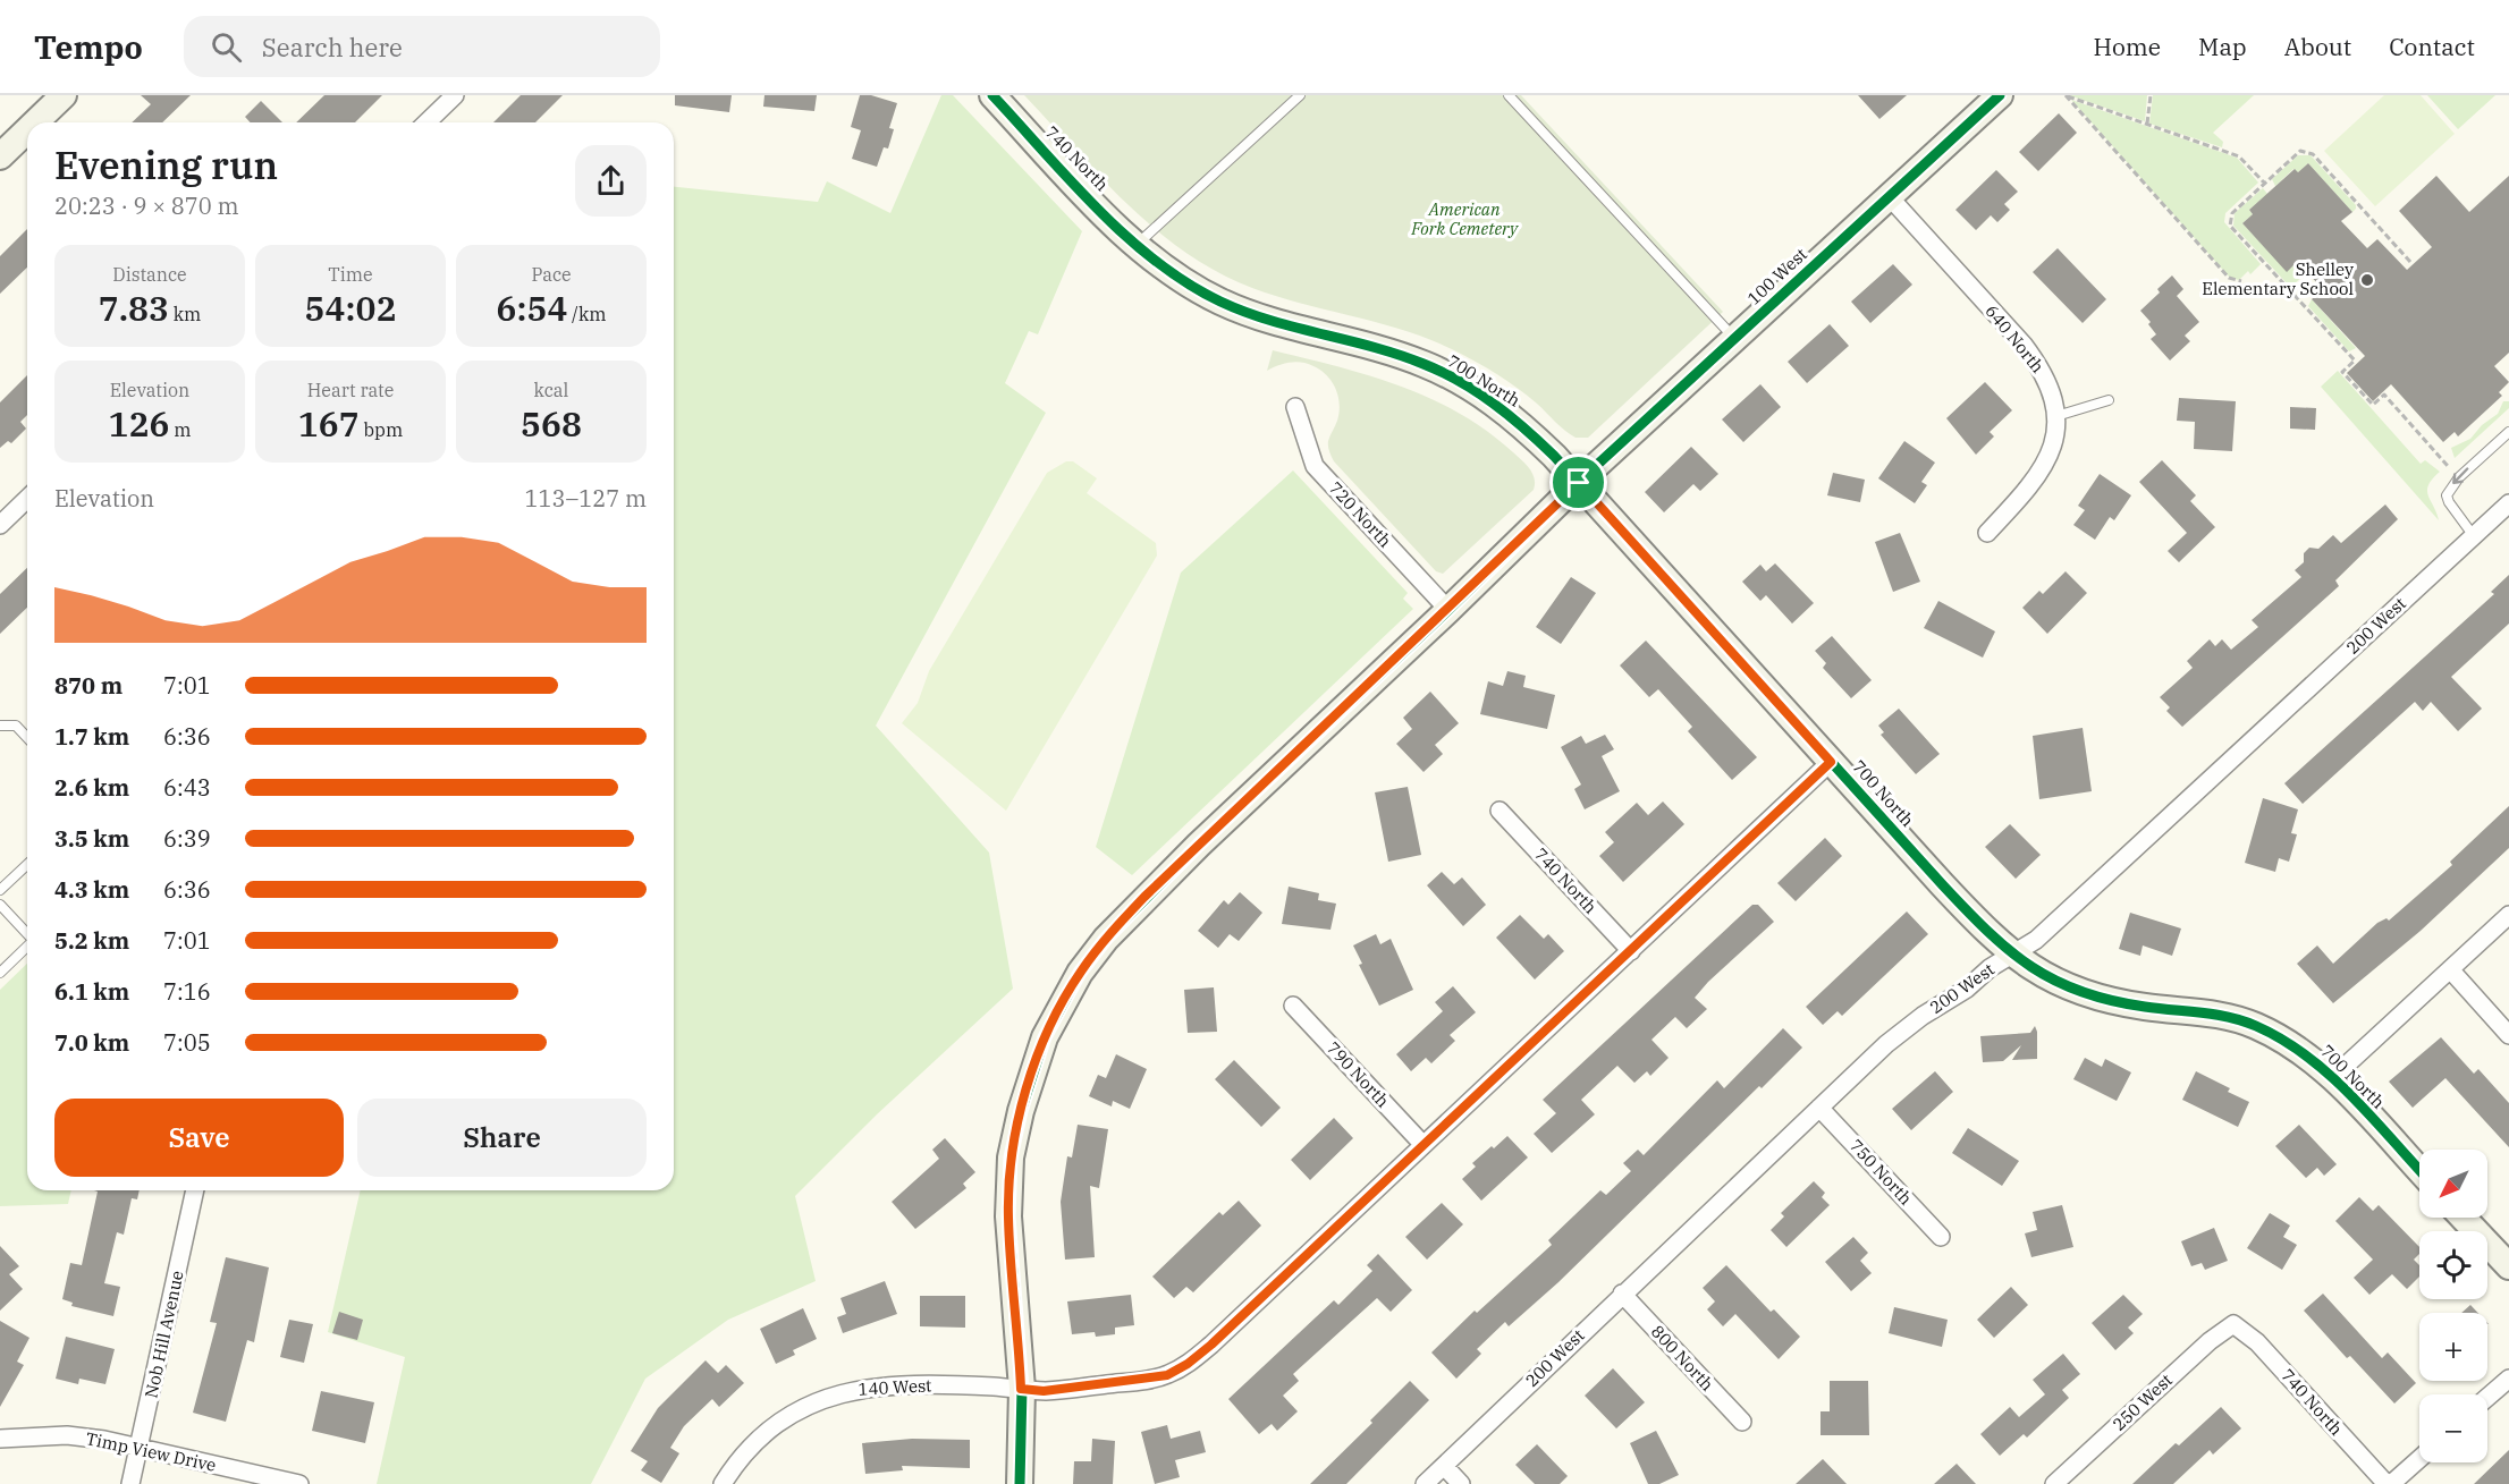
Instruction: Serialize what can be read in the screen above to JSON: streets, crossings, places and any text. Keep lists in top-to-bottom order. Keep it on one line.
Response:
{"streets":{"street":["740 North","100 West","640 North","700 North","720 North","200 West","790 North","750 North","Nob Hill Avenue","800 North","140 West","250 West","Timp View Drive"]},"crossings":[["740 North","700 North"],["740 North","140 West"],["740 North","250 West"],["100 West","640 North"],["100 West","700 North"],["100 West","720 North"],["100 West","140 West"],["700 North","200 West"],["700 North","140 West"],["200 West","750 North"],["200 West","800 North"],["790 North","140 West"],["Nob Hill Avenue","Timp View Drive"]],"parks":["American Fork Cemetery"],"places":["Shelley Elementary School"],"north":"bottom left","page":{"header":"Tempo","search":"Search here","nav":["Home","Map","About","Contact"],"heading":["Evening run","20:23 · 9 × 870 m"],"stats":[["Distance","7.83 km"],["Time","54:02"],["Pace","6:54 /km"],["Elevation","126 m"],["Heart rate","167 bpm"],["kcal","568"]],"chart":["Elevation","113–127 m"],"list":[{"name":"870 m","note":"7:01"},{"name":"1.7 km","note":"6:36"},{"name":"2.6 km","note":"6:43"},{"name":"3.5 km","note":"6:39"},{"name":"4.3 km","note":"6:36"},{"name":"5.2 km","note":"7:01"},{"name":"6.1 km","note":"7:16"},{"name":"7.0 km","note":"7:05"}],"buttons":["Save","Share"],"map_buttons":["+","−"]}}
